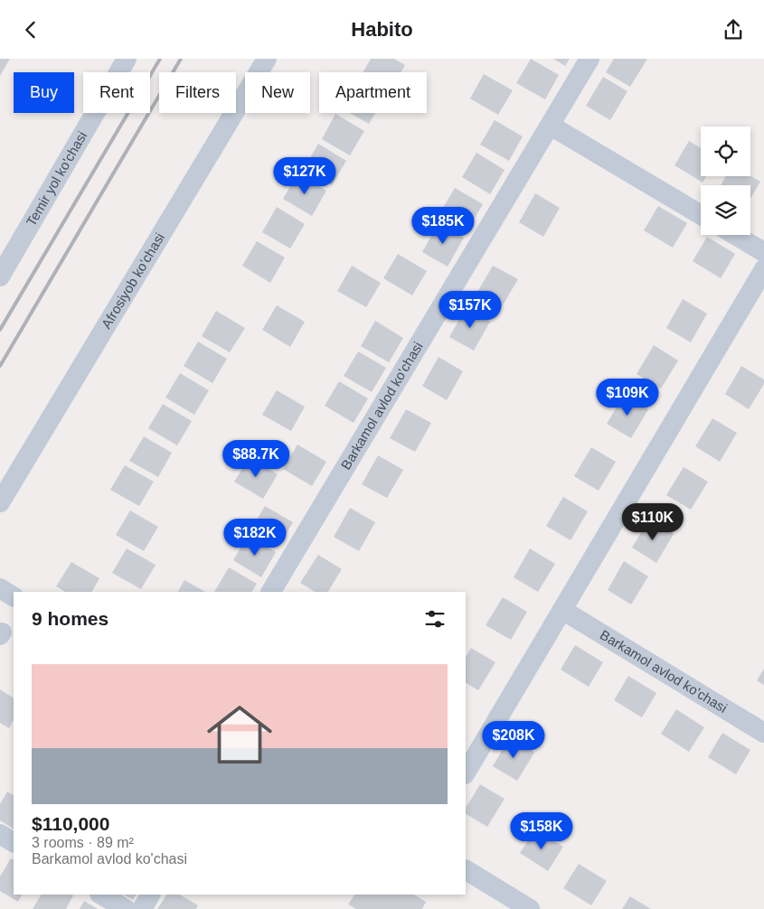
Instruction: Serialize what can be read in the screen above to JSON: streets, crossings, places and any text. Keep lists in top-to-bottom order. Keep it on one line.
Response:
{"streets":{"street":["Temir yol ko'chasi","Afrosiyob ko'chasi","Barkamol avlod ko'chasi"]},"page":{"header":"Habito","chip":["Buy","Rent","Filters","New","Apartment"],"price":["$127K","$185K","$157K","$109K","$88.7K","$110K","$182K","$208K","$158K"],"heading":"9 homes","list":[{"name":"$110,000","note":"3 rooms · 89 m² · Barkamol avlod ko'chasi"}]}}
